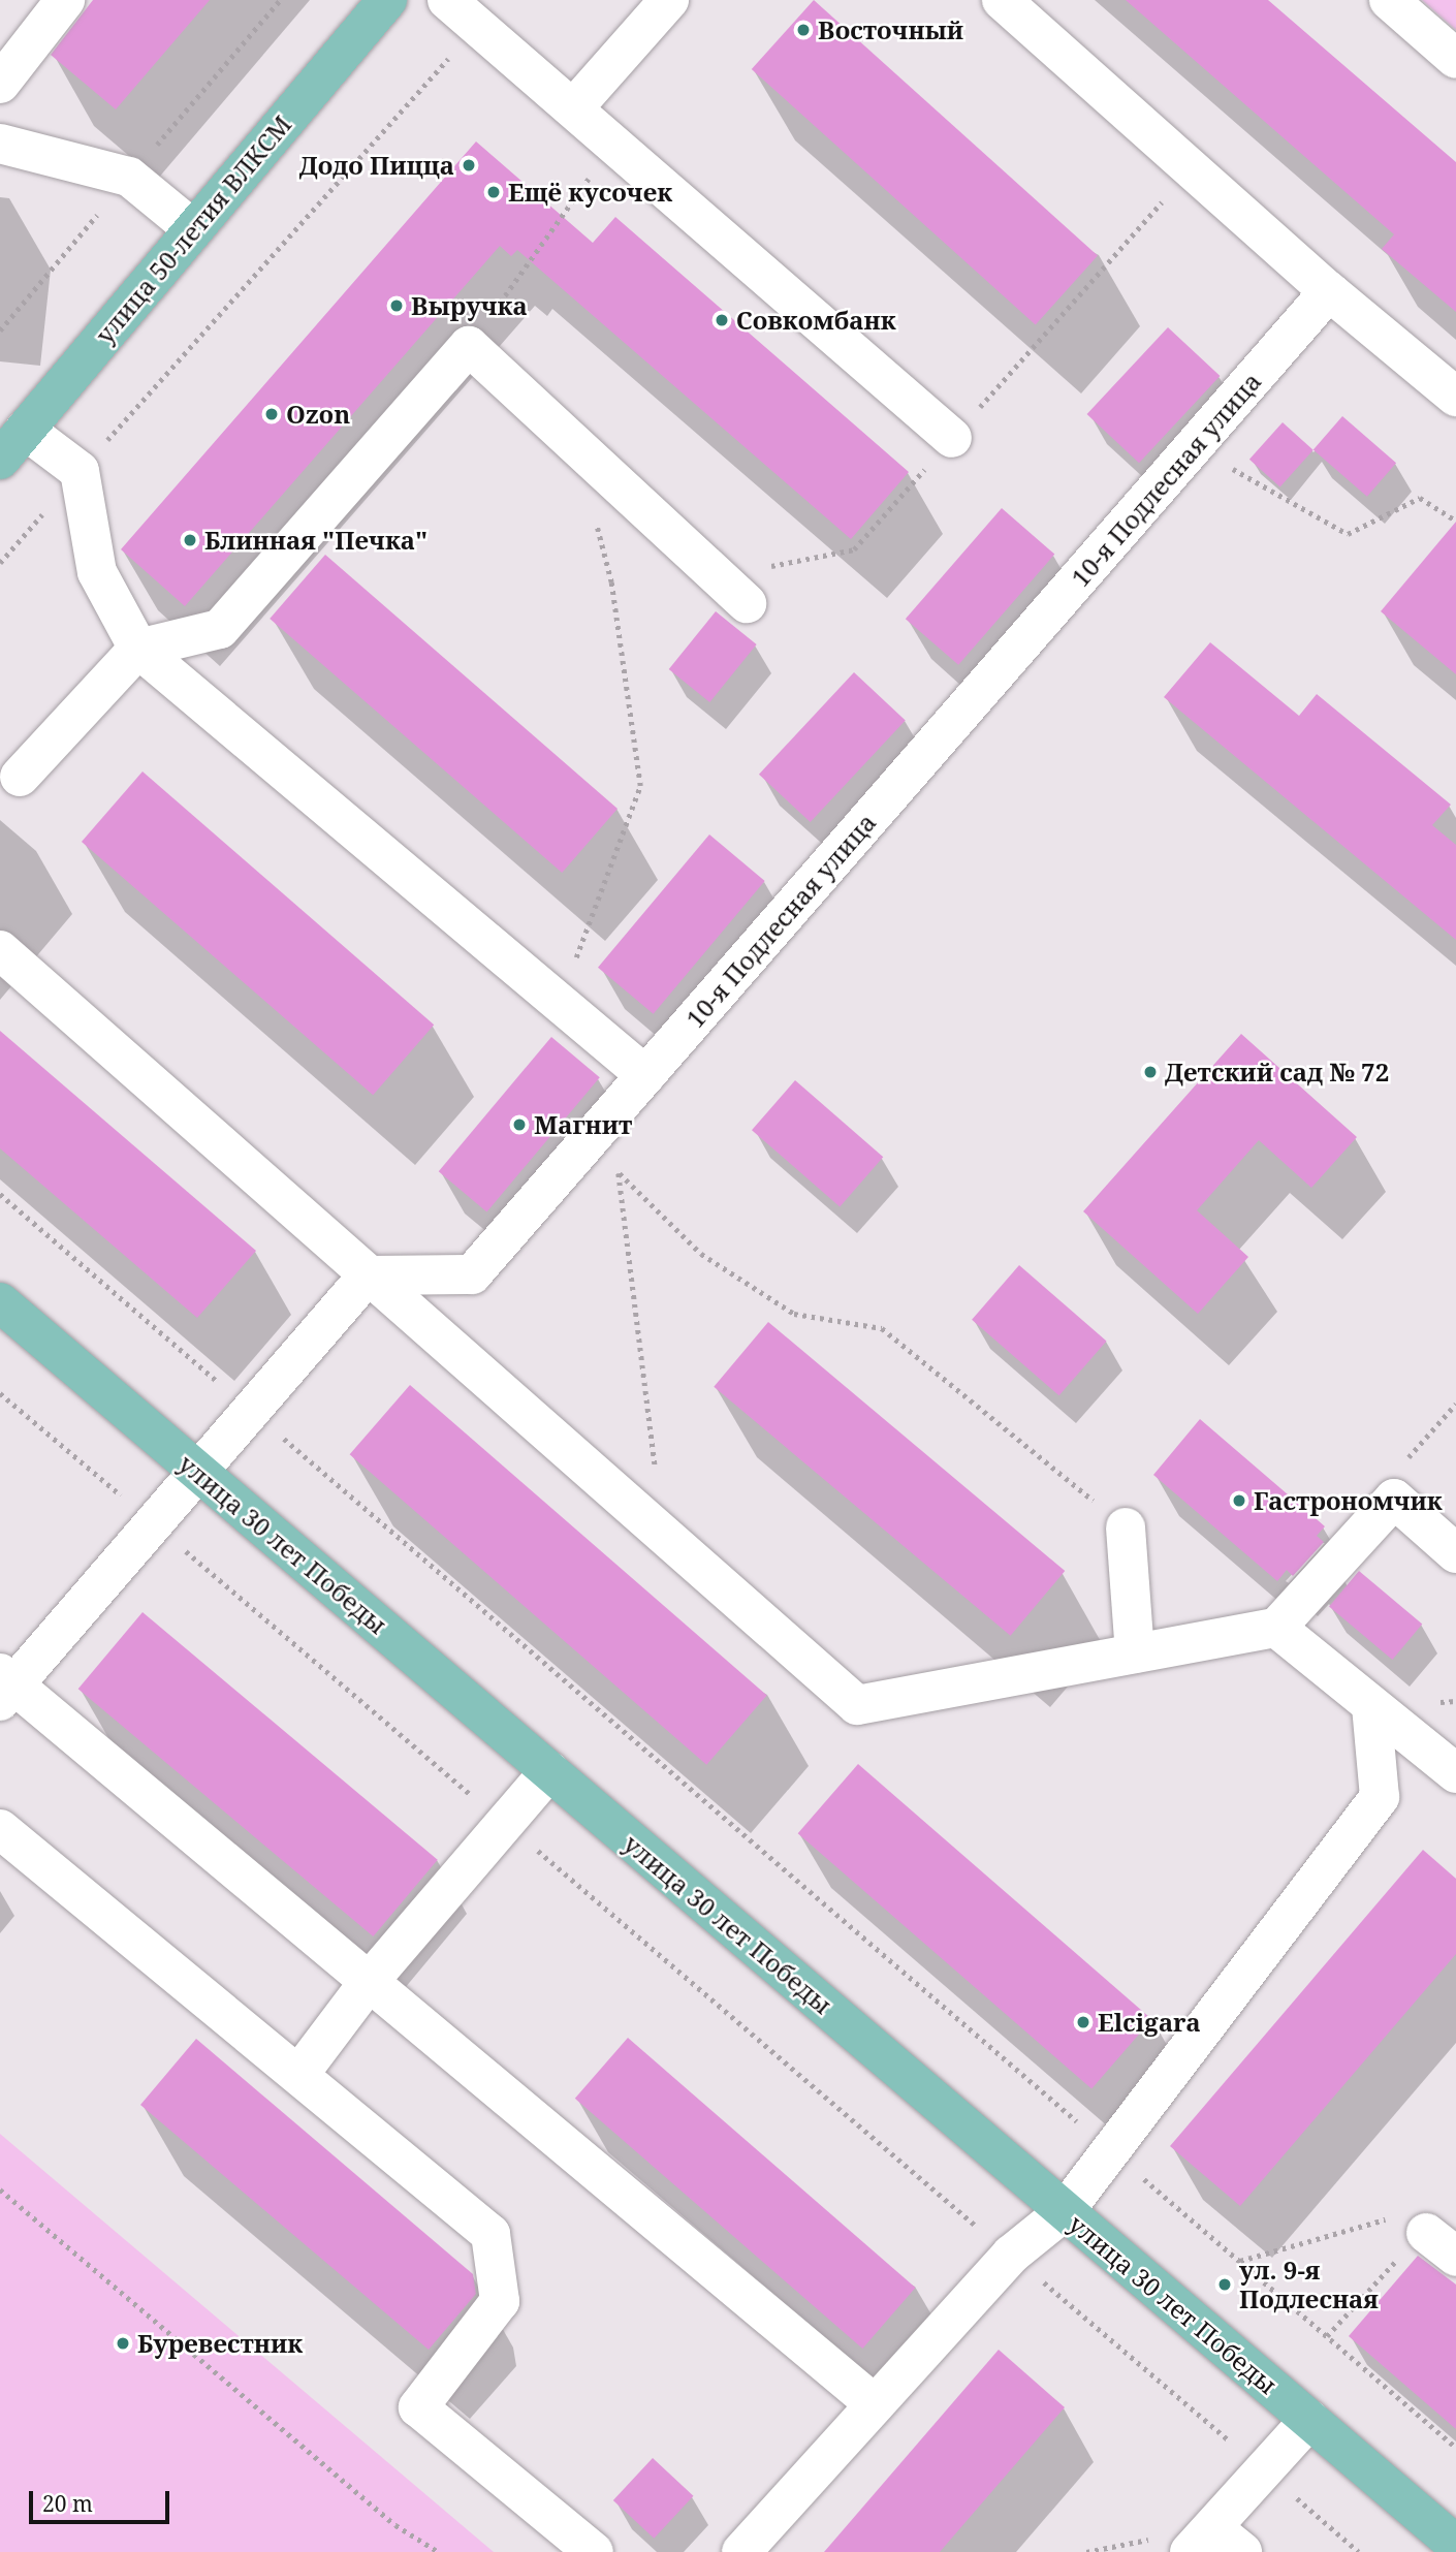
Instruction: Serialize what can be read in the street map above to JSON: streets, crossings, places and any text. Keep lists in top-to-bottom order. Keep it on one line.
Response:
{"streets":{"main road":["улица 50-летия ВЛКСМ","улица 30 лет Победы"],"street":["10-я Подлесная улица"]},"places":["Восточный","Додо Пицца","Ещё кусочек","Выручка","Совкомбанк","Ozon","Блинная \"Печка\"","Детский сад № 72","Магнит","Гастрономчик","Elcigara","ул. 9-я Подлесная","Буревестник"],"scale_bar":"20 m"}
